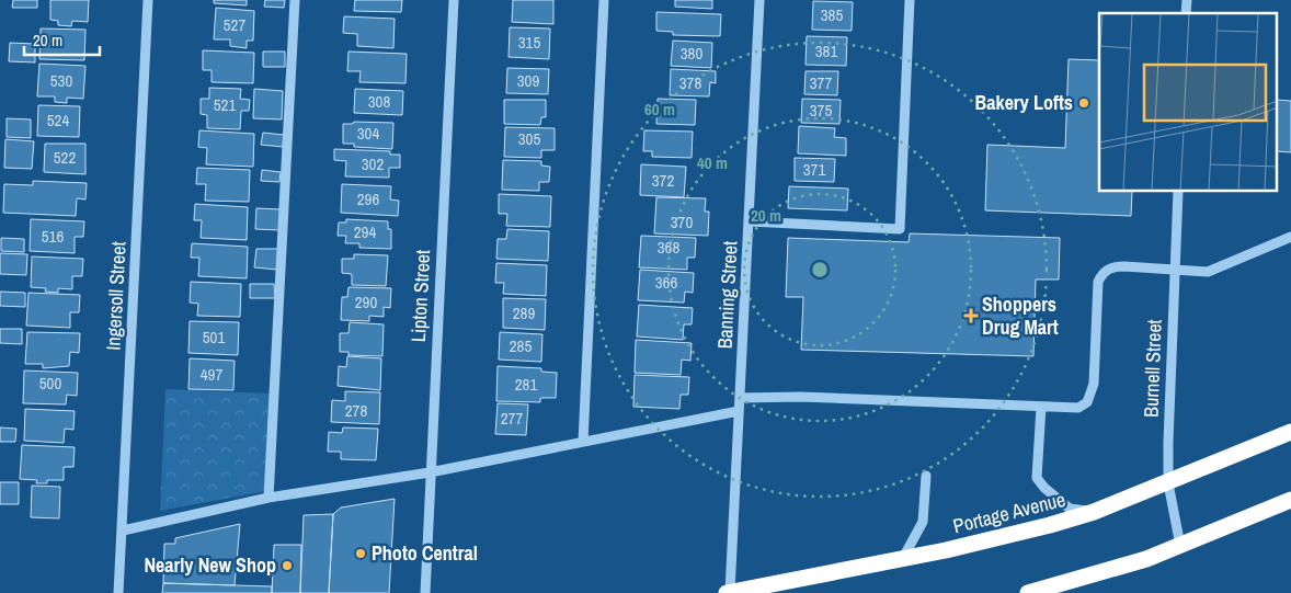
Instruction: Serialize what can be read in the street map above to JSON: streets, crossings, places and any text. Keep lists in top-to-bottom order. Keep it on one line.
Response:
{"streets":{"highway":["Portage Avenue"],"street":["Banning Street","Ingersoll Street","Lipton Street","Burnell Street"]},"crossings":[["Banning Street","Portage Avenue"],["Burnell Street","Portage Avenue"]],"places":{"other":["Bakery Lofts","Photo Central","Nearly New Shop"],"health":["Shoppers Drug Mart"]},"house_numbers":["385","527","315","381","380","530","309","378","377","308","521","375","524","304","305","522","302","371","372","296","370","294","516","368","366","290","289","501","285","497","500","281","278","277"],"scale_bar":"20 m","rings":["60 m","40 m","20 m"]}
